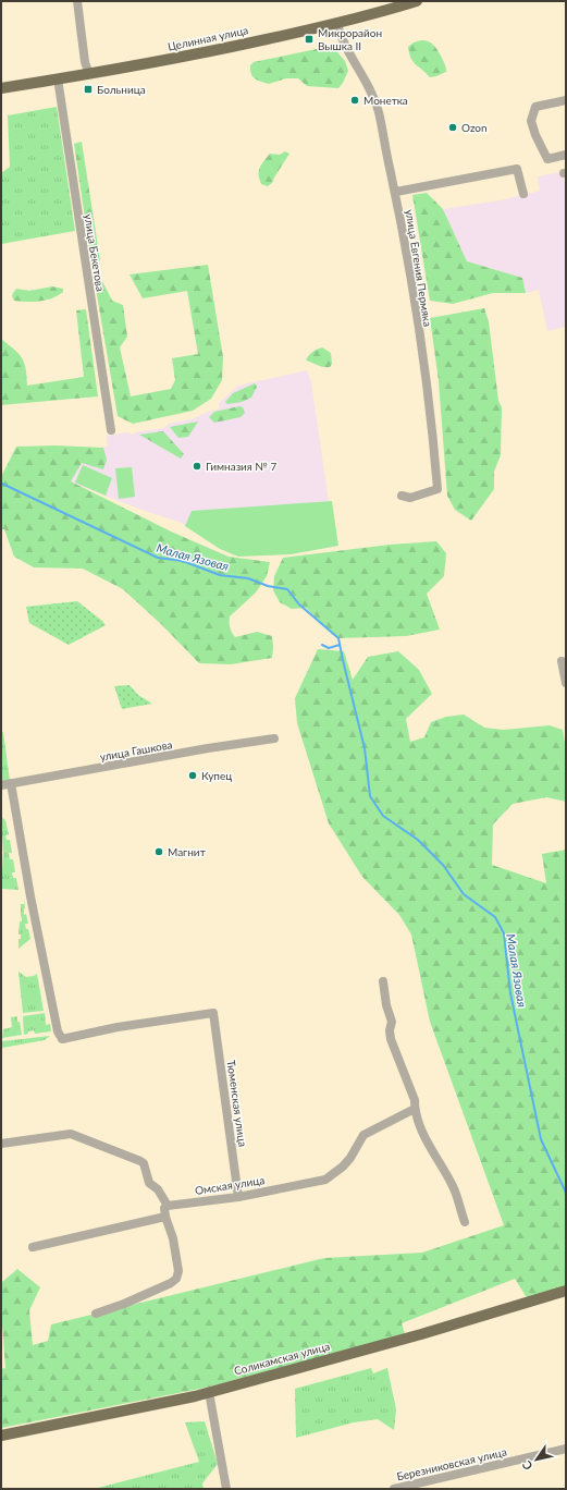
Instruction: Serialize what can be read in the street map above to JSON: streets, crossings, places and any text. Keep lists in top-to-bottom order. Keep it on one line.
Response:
{"streets":{"main road":["Целинная улица","Соликамская улица"],"street":["улица Бекетова","улица Евгения Пермяка","улица Гашкова","Тюменская улица","Омская улица","Березниковская улица"]},"crossings":[["Целинная улица","улица Бекетова"],["Целинная улица","улица Евгения Пермяка"],["улица Гашкова","Тюменская улица"],["Тюменская улица","Омская улица"]],"water":["Малая Язовая"],"places":{"transit":["Микрорайон Вышка II","Больница"],"other":["Монетка","Ozon","Гимназия № 7","Купец","Магнит"]},"north":"bottom left"}
